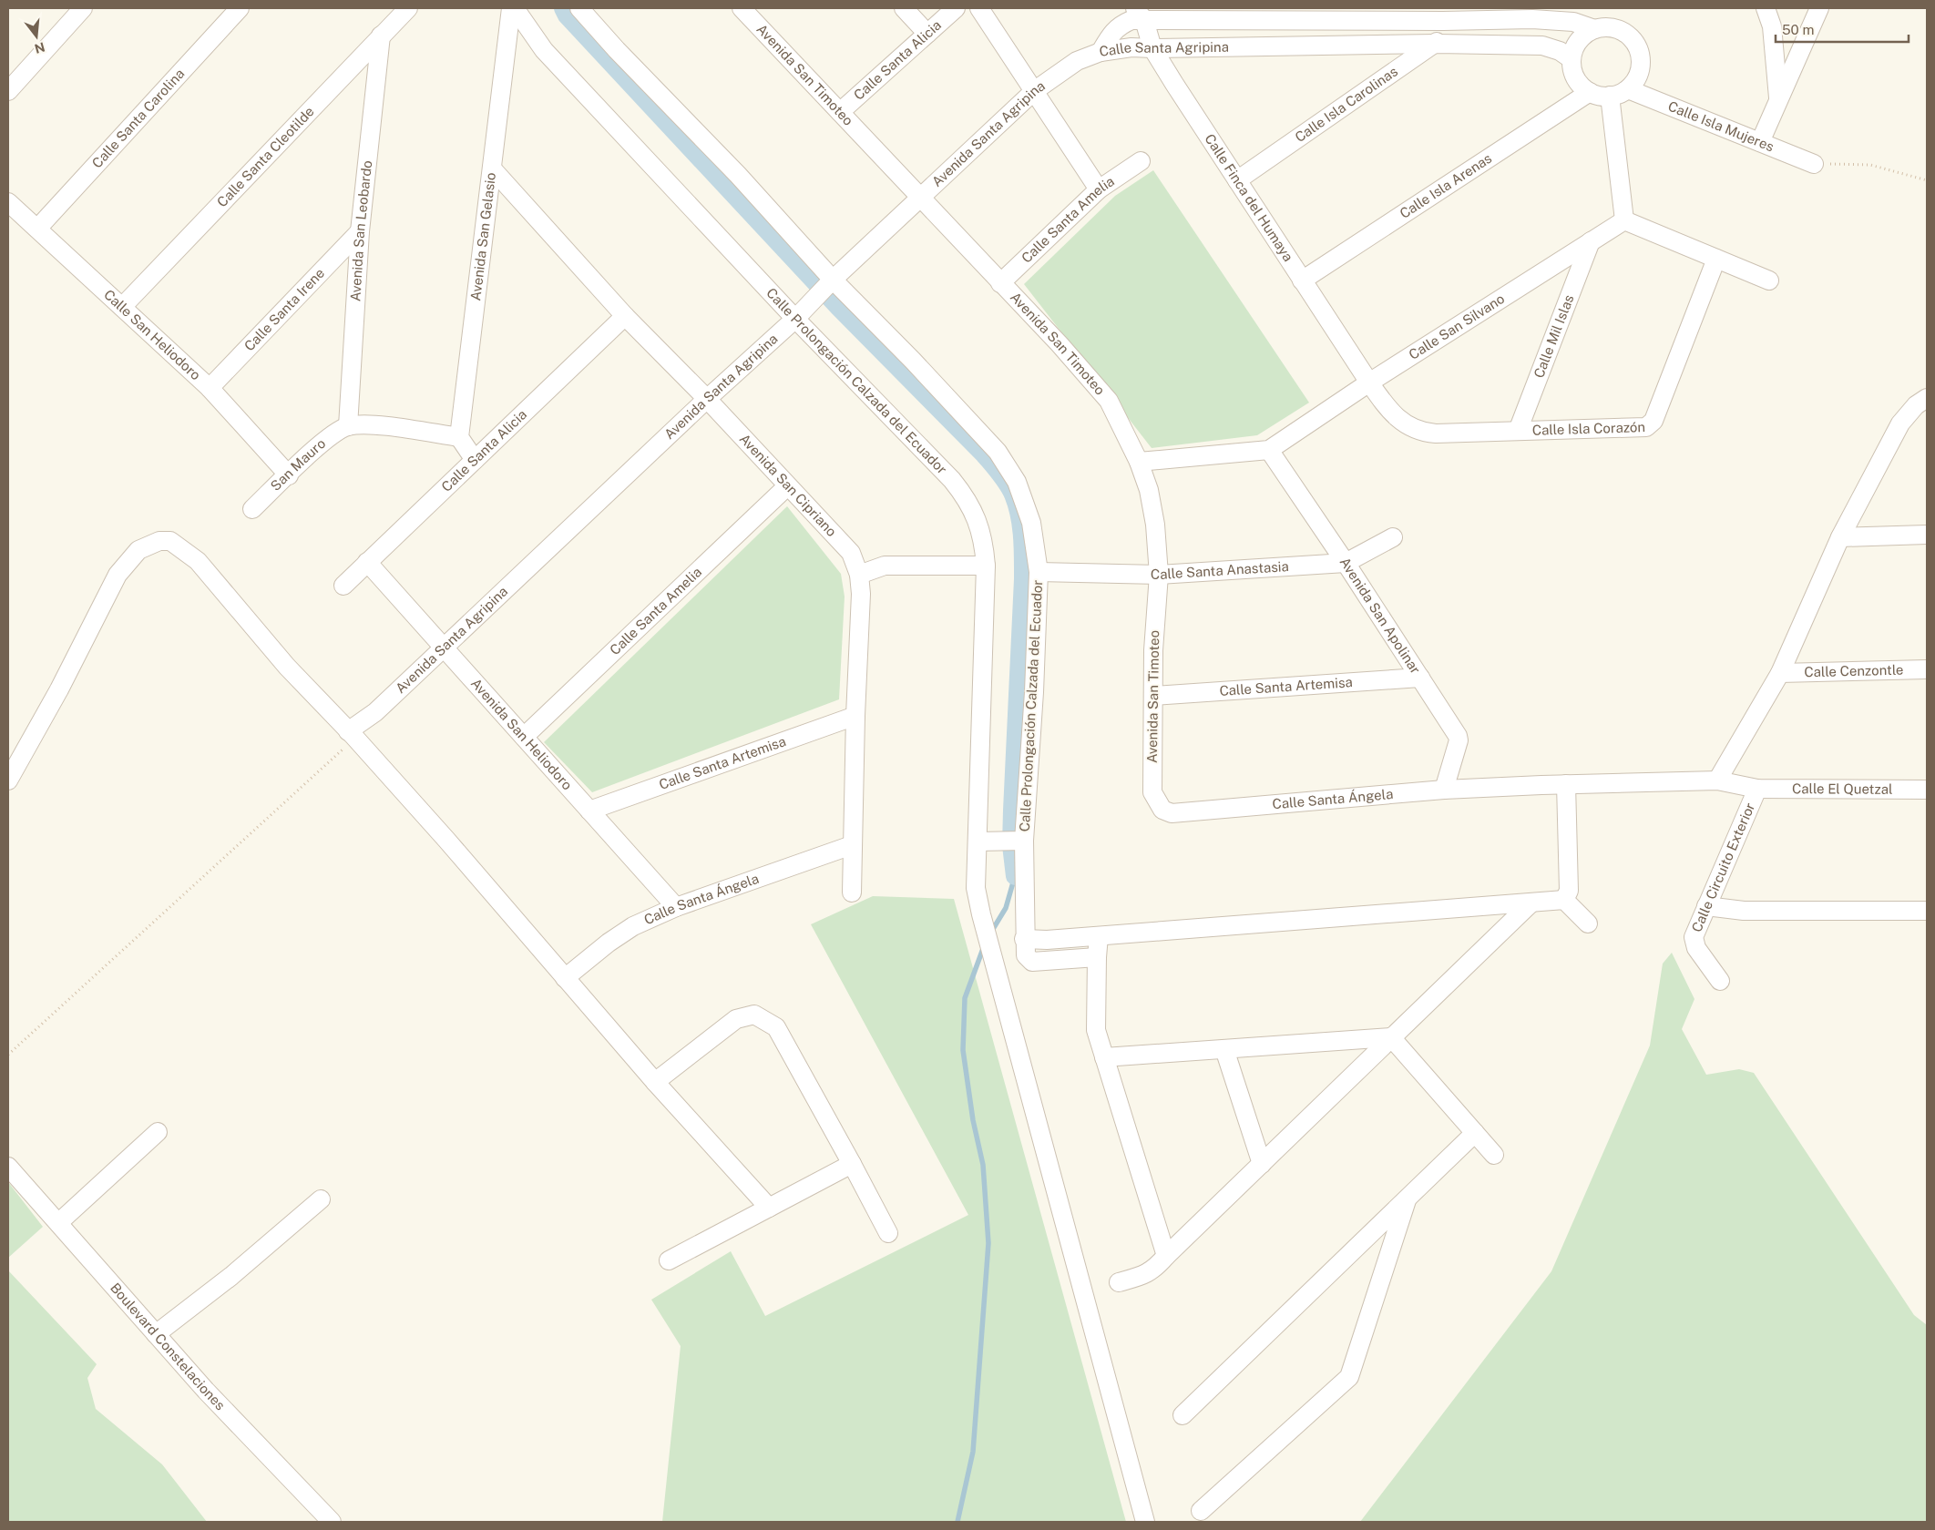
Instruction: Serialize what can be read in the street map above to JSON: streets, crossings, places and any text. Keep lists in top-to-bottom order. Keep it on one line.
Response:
{"streets":{"street":["Calle Santa Agripina","Calle Santa Alicia","Avenida San Timoteo","Calle Isla Carolinas","Calle Santa Carolina","Calle Isla Mujeres","Avenida Santa Agripina","Calle Santa Cleotilde","Calle Isla Arenas","Calle Finca del Humaya","Calle Santa Amelia","Avenida San Leobardo","Avenida San Gelasio","Calle Santa Irene","Calle San Silvano","Calle San Heliodoro","Calle Mil Islas","Calle Prolongación Calzada del Ecuador","Calle Isla Corazón","San Mauro","Avenida San Cipriano","Calle Santa Anastasia","Avenida San Apolinar","Calle Cenzontle","Calle Santa Artemisa","Avenida San Heliodoro","Calle El Quetzal","Calle Santa Ángela","Calle Circuito Exterior","Boulevard Constelaciones"]},"crossings":[["Calle Santa Agripina","Calle Isla Carolinas"],["Calle Santa Agripina","Calle Isla Mujeres"],["Calle Santa Agripina","Avenida Santa Agripina"],["Calle Santa Agripina","Calle Isla Arenas"],["Calle Santa Agripina","Calle Finca del Humaya"],["Calle Santa Alicia","Avenida San Timoteo"],["Calle Santa Alicia","Avenida San Cipriano"],["Calle Santa Alicia","Avenida San Heliodoro"],["Avenida San Timoteo","Avenida Santa Agripina"],["Avenida San Timoteo","Calle Santa Amelia"],["Avenida San Timoteo","Calle San Silvano"],["Avenida San Timoteo","Calle Santa Anastasia"],["Avenida San Timoteo","Calle Santa Artemisa"],["Avenida San Timoteo","Calle Santa Ángela"],["Calle Isla Carolinas","Calle Finca del Humaya"],["Calle Santa Carolina","Calle San Heliodoro"],["Calle Isla Mujeres","Calle Isla Arenas"],["Avenida Santa Agripina","Calle Prolongación Calzada del Ecuador"],["Avenida Santa Agripina","Avenida San Cipriano"],["Avenida Santa Agripina","Avenida San Heliodoro"],["Calle Santa Cleotilde","Avenida San Leobardo"],["Calle Santa Cleotilde","Calle San Heliodoro"],["Calle Isla Arenas","Calle Finca del Humaya"],["Calle Finca del Humaya","Calle San Silvano"],["Calle Finca del Humaya","Calle Isla Corazón"],["Calle Santa Amelia","Avenida San Cipriano"],["Calle Santa Amelia","Avenida San Heliodoro"],["Avenida San Leobardo","Calle Santa Irene"],["Avenida San Leobardo","San Mauro"],["Avenida San Gelasio","Calle Prolongación Calzada del Ecuador"],["Avenida San Gelasio","Avenida San Cipriano"],["Calle Santa Irene","Calle San Heliodoro"],["Calle San Silvano","Calle Mil Islas"],["Calle San Silvano","Calle Isla Corazón"],["Calle San Silvano","Avenida San Apolinar"],["Calle San Heliodoro","San Mauro"],["Calle Mil Islas","Calle Isla Corazón"],["Calle Prolongación Calzada del Ecuador","Calle Santa Anastasia"],["Avenida San Cipriano","Calle Santa Artemisa"],["Avenida San Cipriano","Calle Santa Ángela"],["Calle Santa Anastasia","Avenida San Apolinar"],["Avenida San Apolinar","Calle Santa Artemisa"],["Avenida San Apolinar","Calle Santa Ángela"],["Calle Santa Artemisa","Avenida San Heliodoro"],["Avenida San Heliodoro","Calle Santa Ángela"],["Calle El Quetzal","Calle Santa Ángela"],["Calle El Quetzal","Calle Circuito Exterior"]],"scale_bar":"50 m","north":"bottom"}
